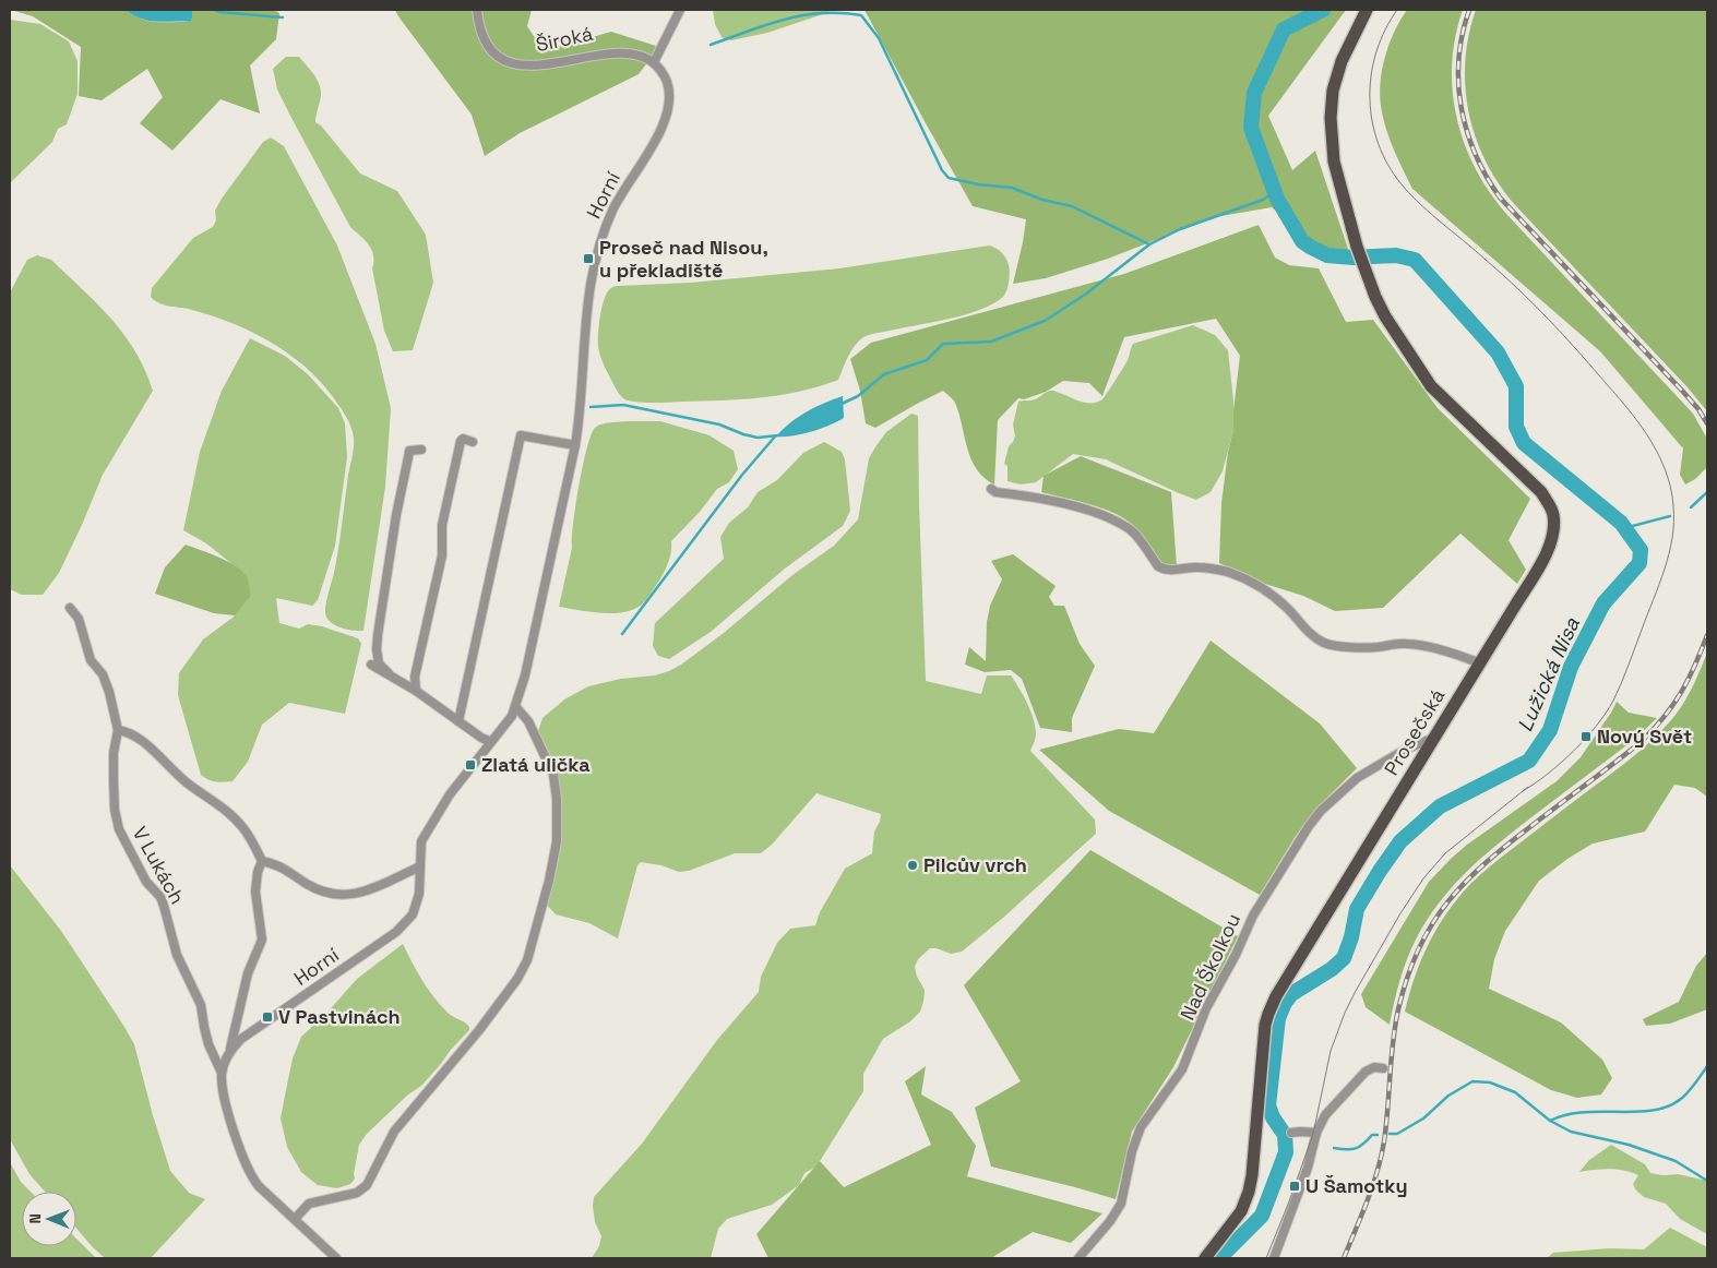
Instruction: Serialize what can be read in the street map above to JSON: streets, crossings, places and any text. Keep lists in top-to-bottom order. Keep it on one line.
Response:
{"streets":{"main road":["Prosečská"],"street":["Široká","Horní","V Lukách","Nad Školkou"]},"crossings":[["Široká","Horní"],["Horní","V Lukách"],["Prosečská","Nad Školkou"]],"water":["Lužická Nisa"],"places":{"transit":["Proseč nad Nisou, u překladiště","Nový Svět","Zlatá ulička","V Pastvinách","U Šamotky"],"other":["Pilcův vrch"]},"north":"left"}
